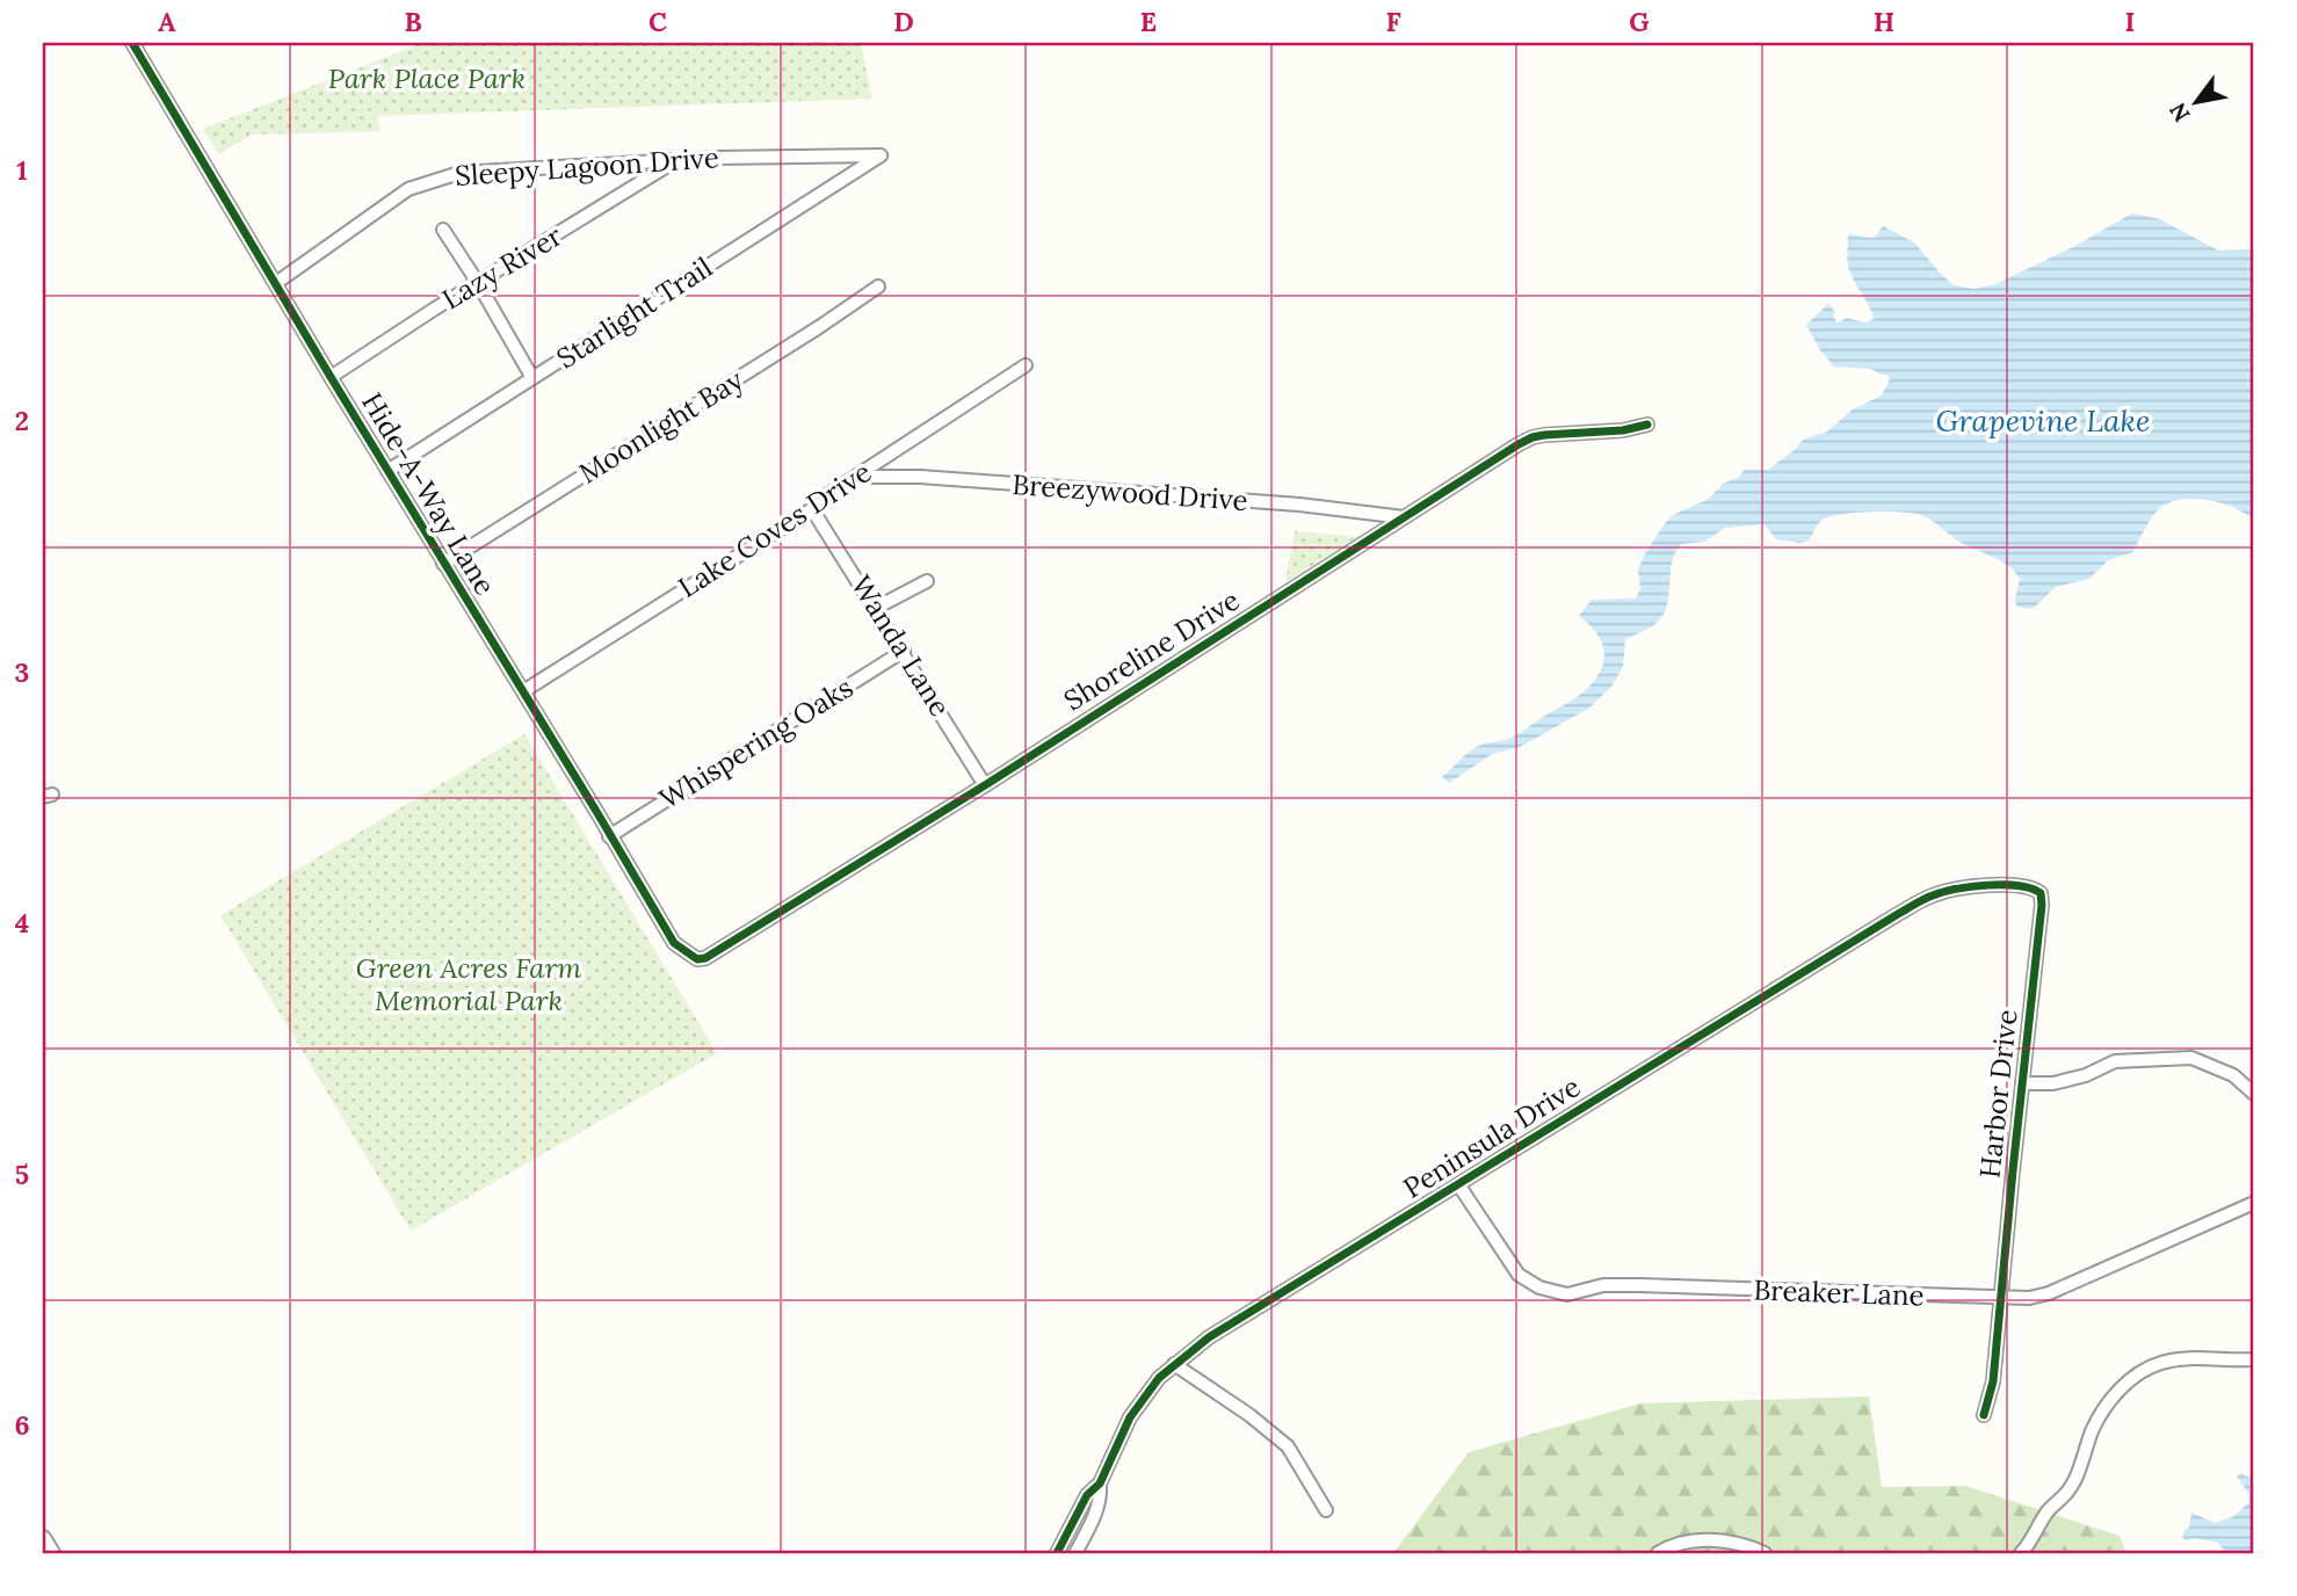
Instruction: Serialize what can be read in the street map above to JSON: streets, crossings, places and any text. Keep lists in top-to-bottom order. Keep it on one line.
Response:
{"streets":{"street":["Sleepy Lagoon Drive","Lazy River","Starlight Trail","Moonlight Bay","Breezywood Drive","Hide-A-Way Lane","Lake Coves Drive","Wanda Lane","Shoreline Drive","Whispering Oaks","Harbor Drive","Peninsula Drive","Breaker Lane"]},"crossings":[["Sleepy Lagoon Drive","Lazy River"],["Sleepy Lagoon Drive","Starlight Trail"],["Sleepy Lagoon Drive","Hide-A-Way Lane"],["Lazy River","Hide-A-Way Lane"],["Starlight Trail","Hide-A-Way Lane"],["Moonlight Bay","Hide-A-Way Lane"],["Breezywood Drive","Lake Coves Drive"],["Breezywood Drive","Shoreline Drive"],["Hide-A-Way Lane","Lake Coves Drive"],["Hide-A-Way Lane","Shoreline Drive"],["Hide-A-Way Lane","Whispering Oaks"],["Lake Coves Drive","Wanda Lane"],["Wanda Lane","Shoreline Drive"],["Wanda Lane","Whispering Oaks"],["Harbor Drive","Peninsula Drive"],["Harbor Drive","Breaker Lane"],["Peninsula Drive","Breaker Lane"]],"water":["Grapevine Lake"],"parks":["Park Place Park","Green Acres Farm Memorial Park"],"north":"bottom left","grid":{"columns":["A","B","C","D","E","F","G","H","I"],"rows":["1","2","3","4","5","6"]}}
